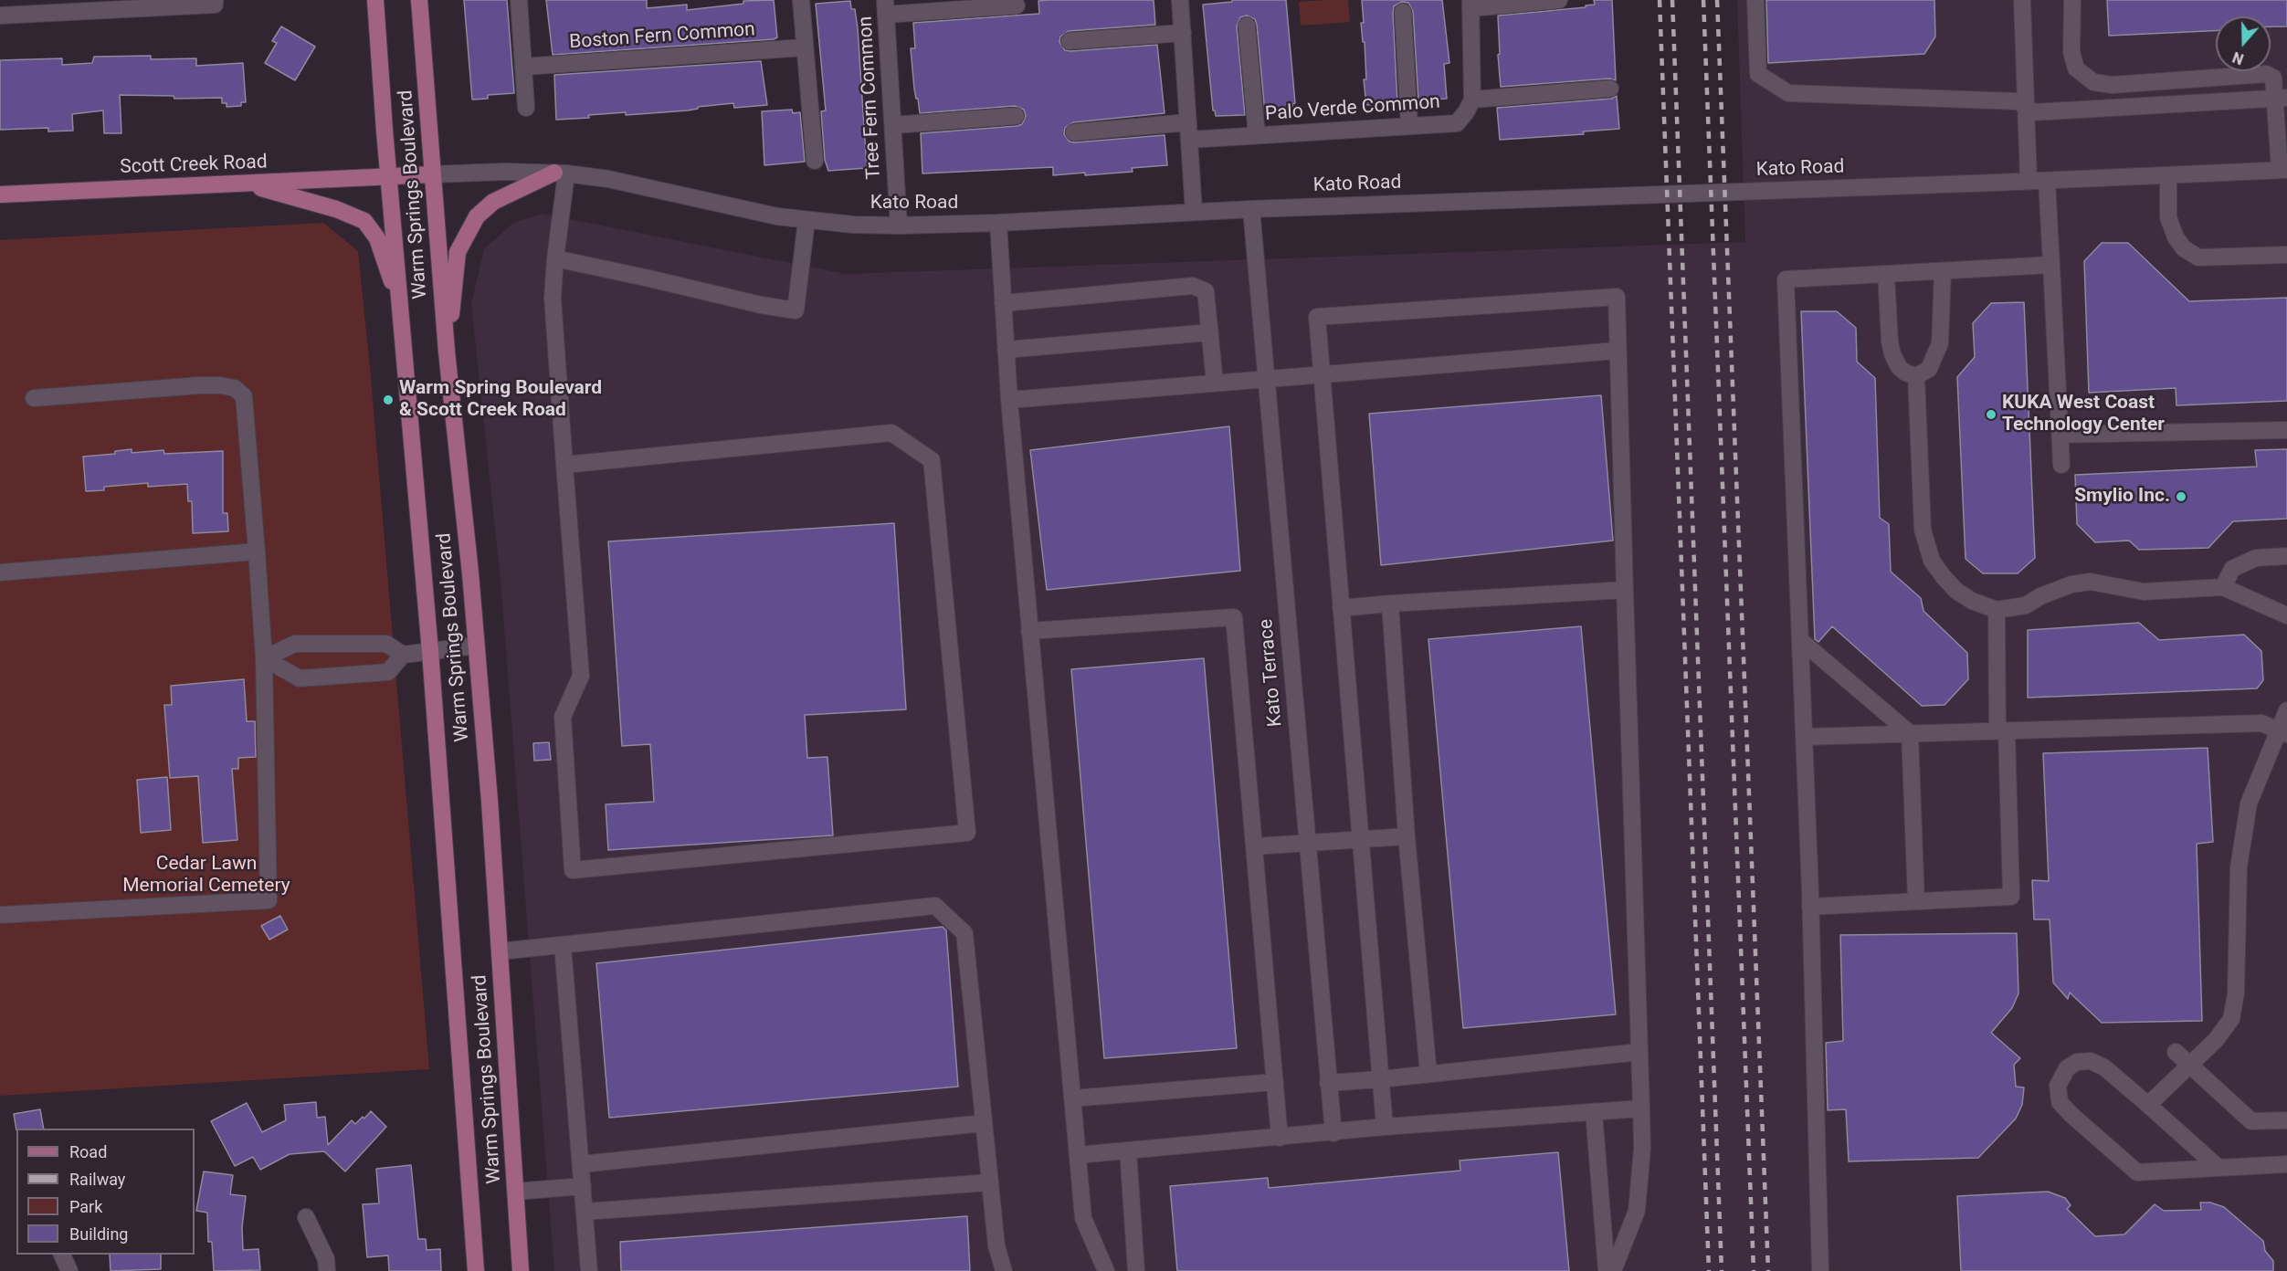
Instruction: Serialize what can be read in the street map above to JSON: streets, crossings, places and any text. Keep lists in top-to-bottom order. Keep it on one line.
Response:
{"streets":{"main road":["Scott Creek Road","Warm Springs Boulevard"],"street":["Boston Fern Common","Tree Fern Common","Palo Verde Common","Kato Road","Kato Terrace"]},"crossings":[["Tree Fern Common","Kato Road"],["Scott Creek Road","Kato Road"],["Scott Creek Road","Warm Springs Boulevard"],["Kato Road","Warm Springs Boulevard"],["Kato Road","Kato Terrace"]],"parks":["Cedar Lawn Memorial Cemetery"],"places":["Warm Spring Boulevard & Scott Creek Road","KUKA West Coast Technology Center","Smylio Inc."],"legend":["Road","Railway","Park","Building"],"north":"bottom"}
